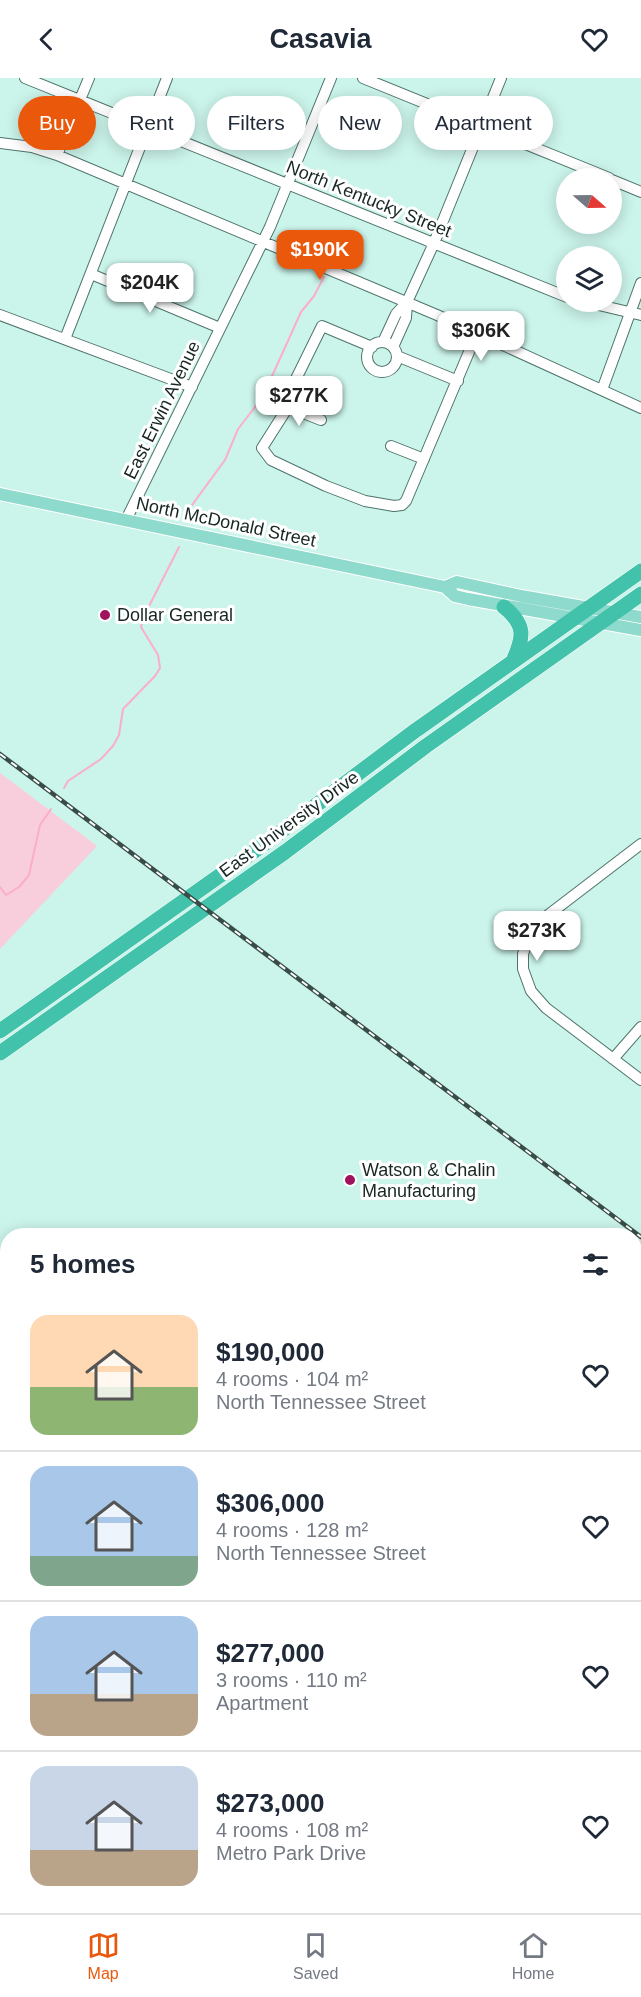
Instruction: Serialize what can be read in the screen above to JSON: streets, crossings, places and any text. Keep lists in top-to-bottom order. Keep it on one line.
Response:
{"streets":{"highway":["East University Drive"],"main road":["North McDonald Street"],"street":["North Kentucky Street","East Erwin Avenue"]},"crossings":[["North Kentucky Street","East Erwin Avenue"],["East Erwin Avenue","North McDonald Street"],["North McDonald Street","East University Drive"]],"places":["Dollar General","Watson & Chalin Manufacturing"],"north":"right","page":{"header":"Casavia","chip":["Buy","Rent","Filters","New","Apartment"],"price":["$190K","$204K","$306K","$277K","$273K"],"heading":"5 homes","list":[{"name":"$190,000","note":"4 rooms · 104 m² · North Tennessee Street"},{"name":"$306,000","note":"4 rooms · 128 m² · North Tennessee Street"},{"name":"$277,000","note":"3 rooms · 110 m² · Apartment"},{"name":"$273,000","note":"4 rooms · 108 m² · Metro Park Drive"}],"tabs":["Map","Saved","Home"]}}
